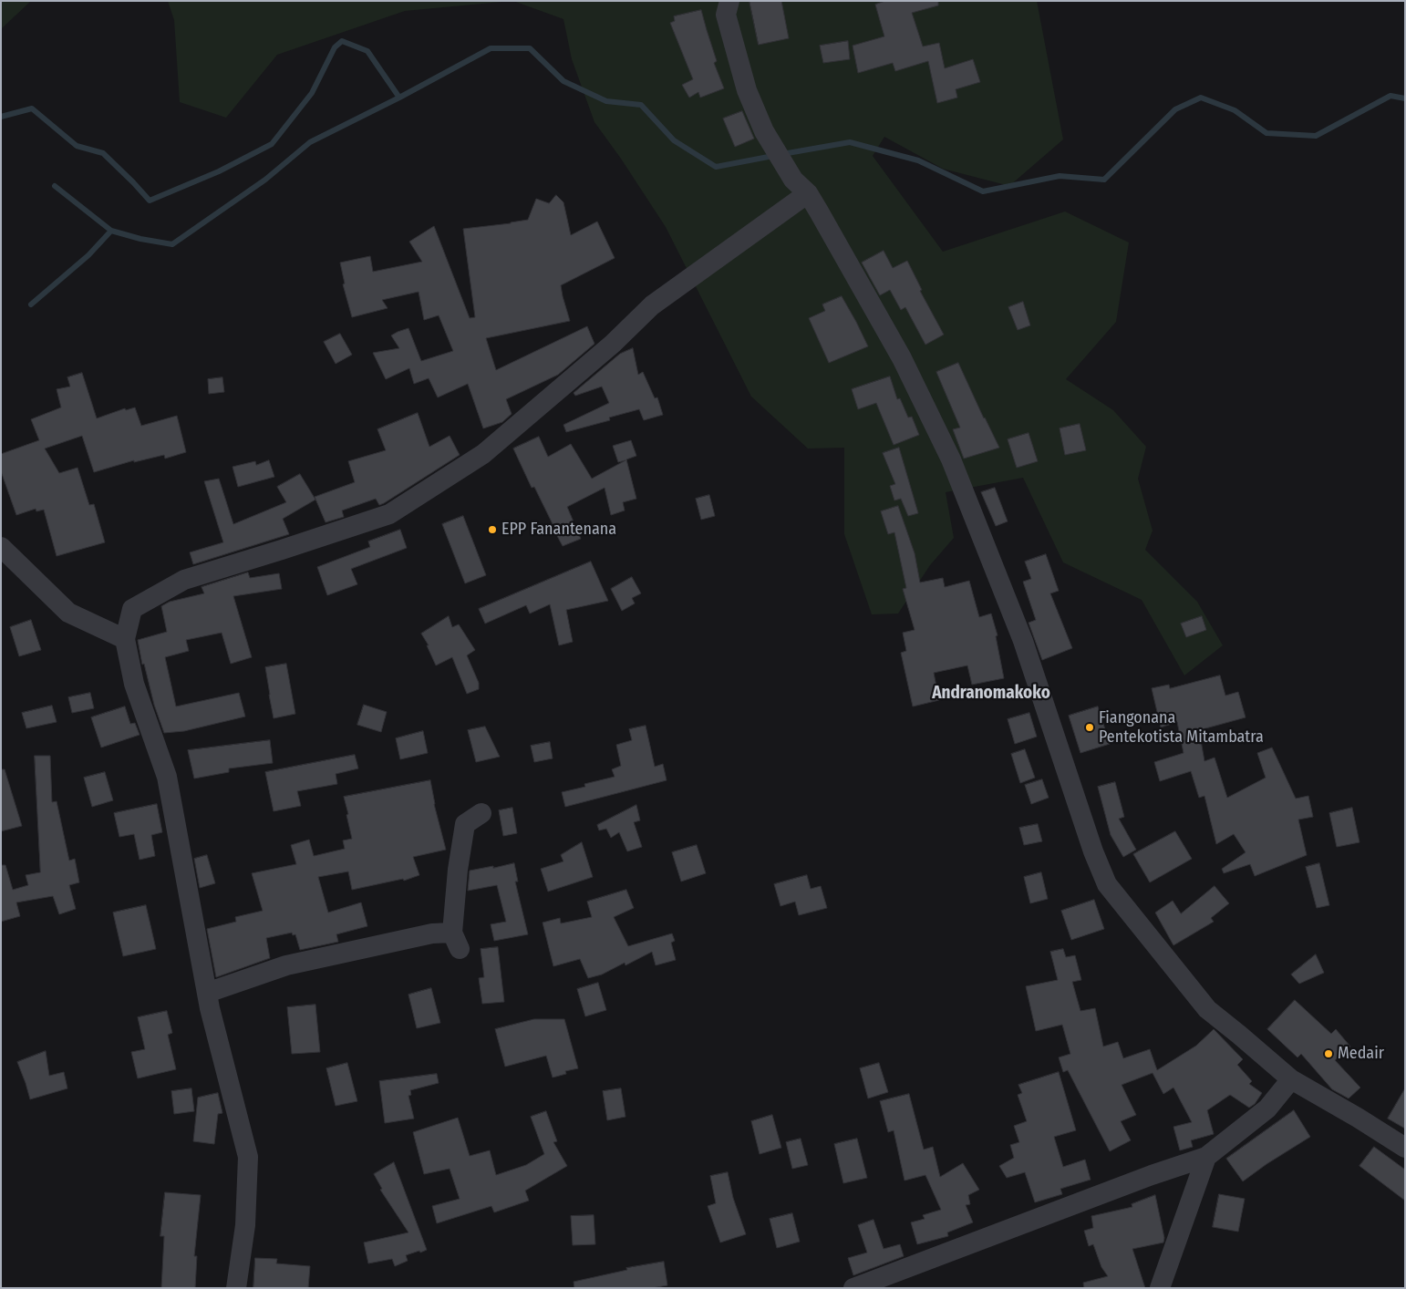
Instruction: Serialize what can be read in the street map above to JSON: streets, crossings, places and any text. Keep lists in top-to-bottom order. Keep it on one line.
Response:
{"districts":["Andranomakoko"],"places":["EPP Fanantenana","Fiangonana Pentekotista Mitambatra","Medair"]}
